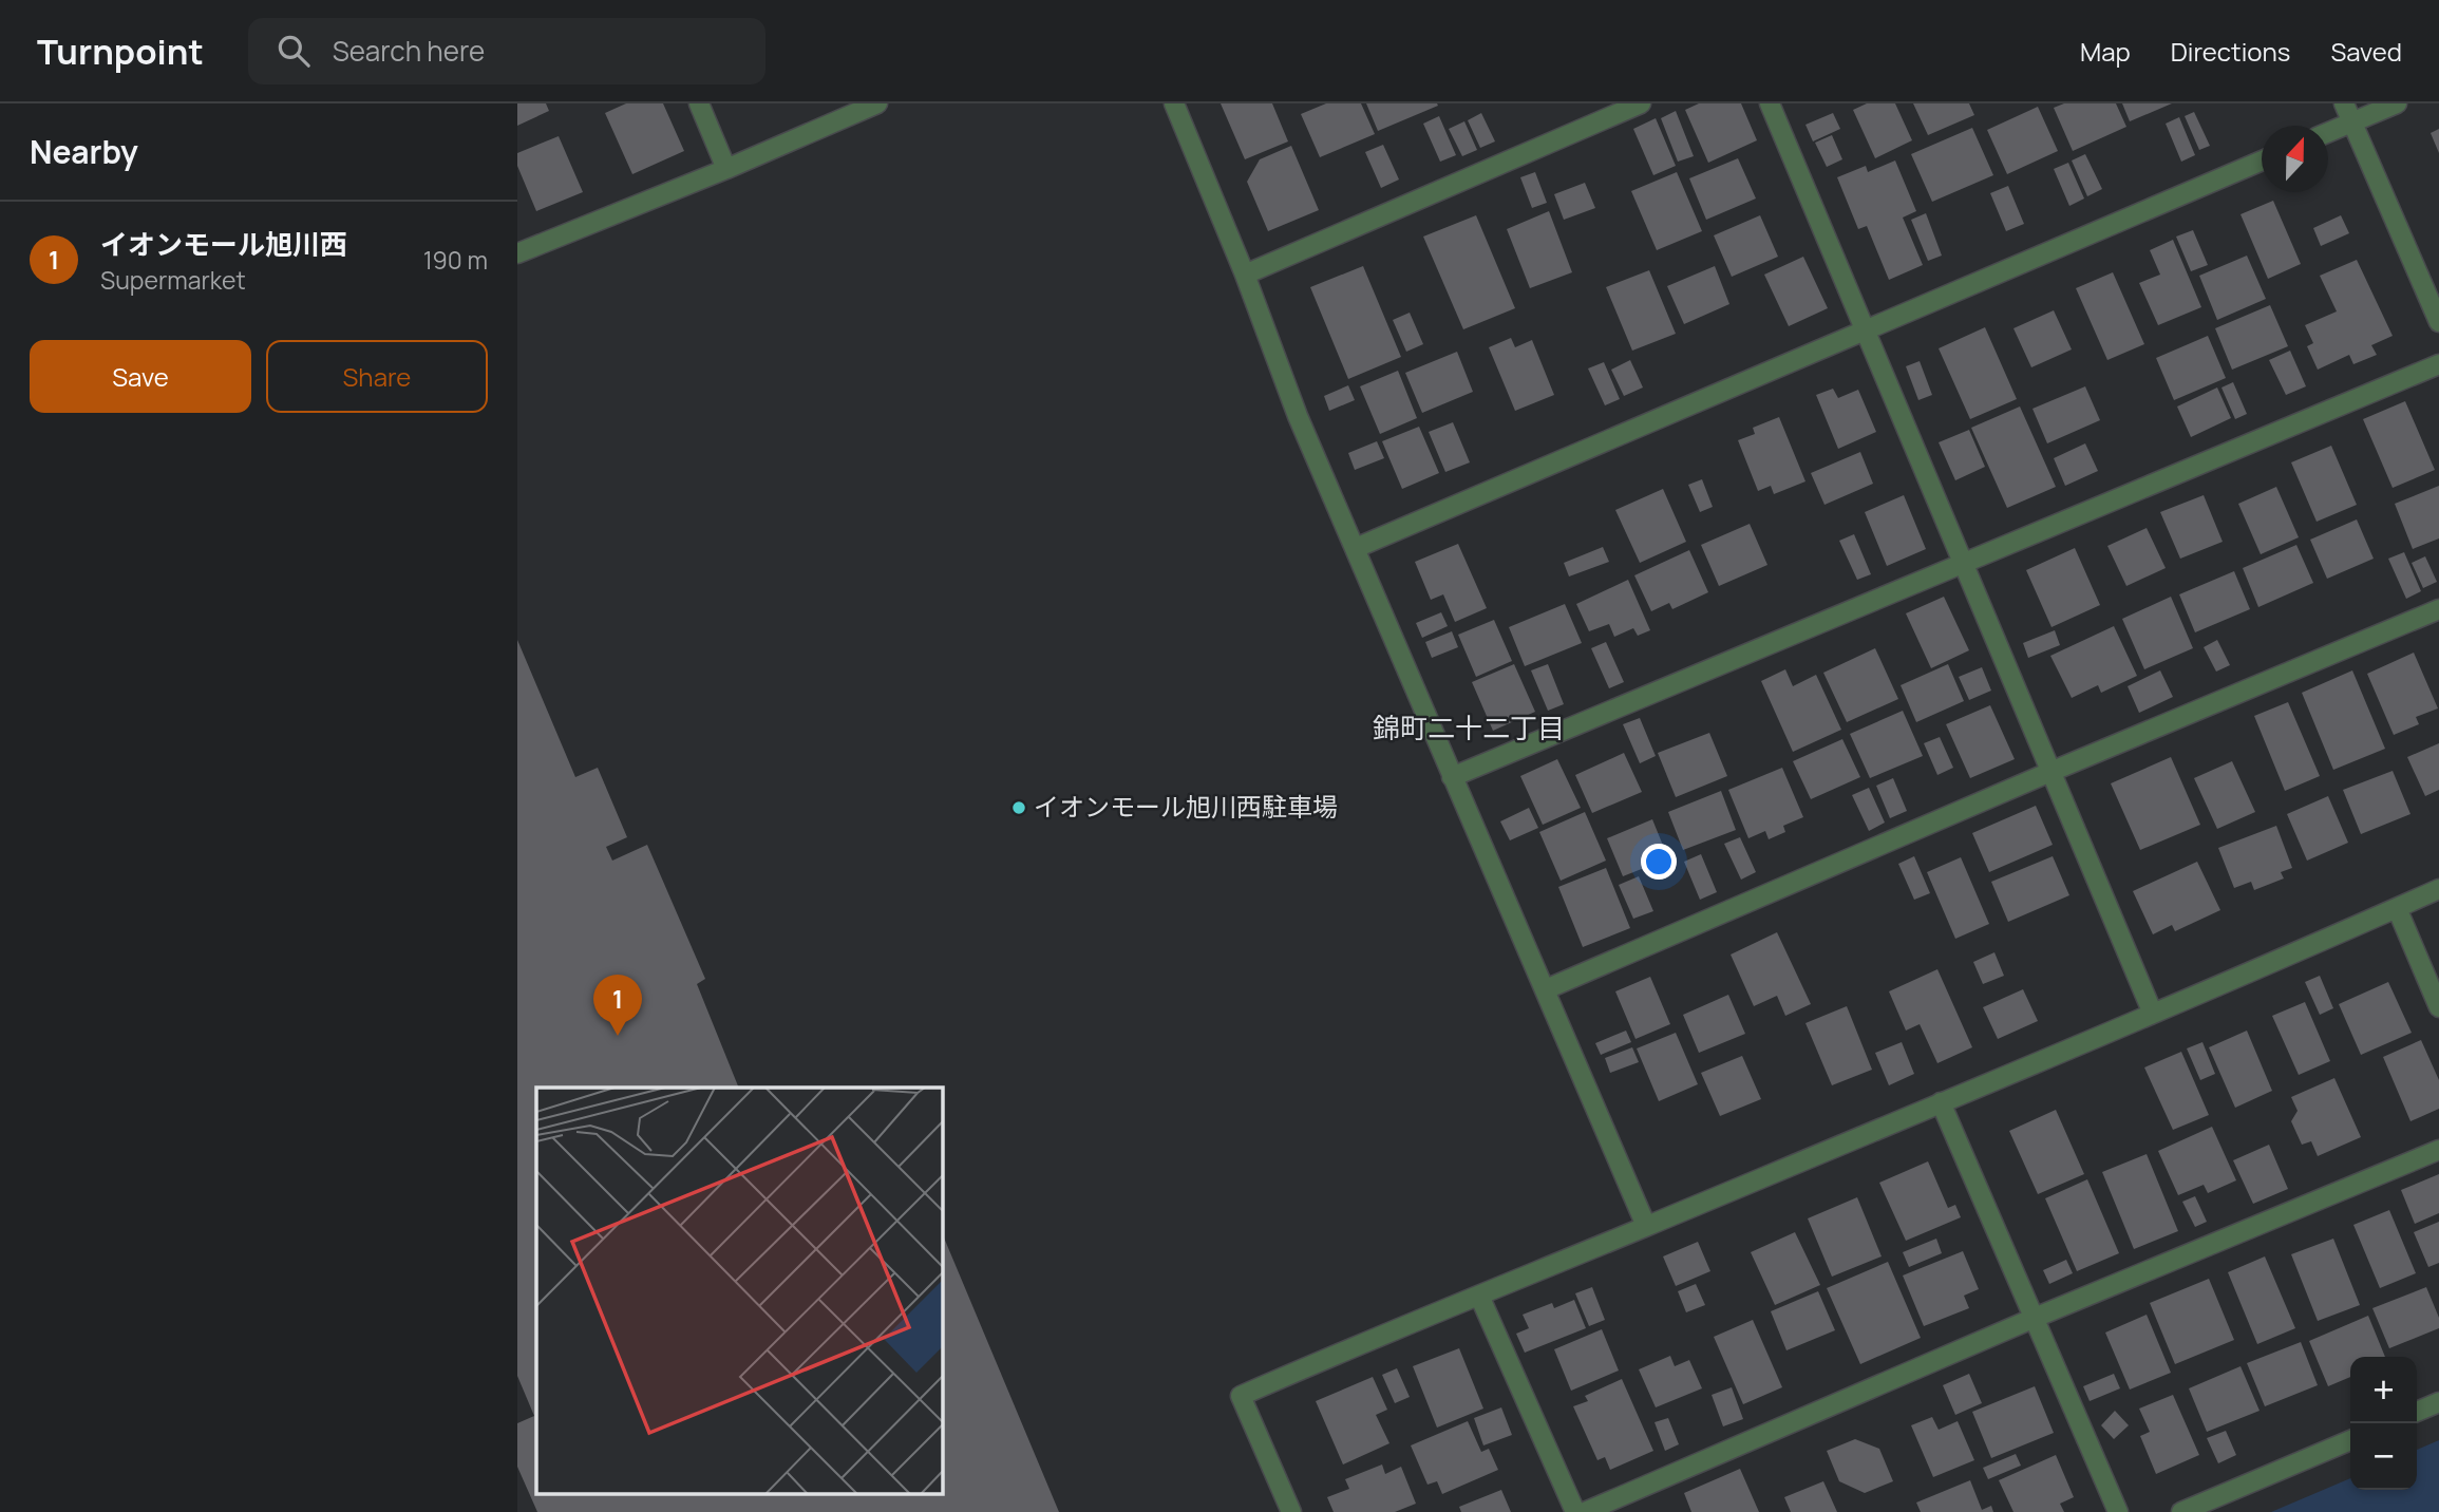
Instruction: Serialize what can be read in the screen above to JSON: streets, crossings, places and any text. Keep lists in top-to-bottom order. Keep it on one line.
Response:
{"districts":["錦町二十二丁目"],"places":["イオンモール旭川西駐車場"],"north":"top","page":{"header":"Turnpoint","search":"Search here","nav":["Map","Directions","Saved"],"heading":"Nearby","list":[{"mark":"1","name":"イオンモール旭川西","note":"Supermarket","value":"190 m"}],"buttons":["Save","Share"],"pins":"1","map_buttons":["+","−"]}}
